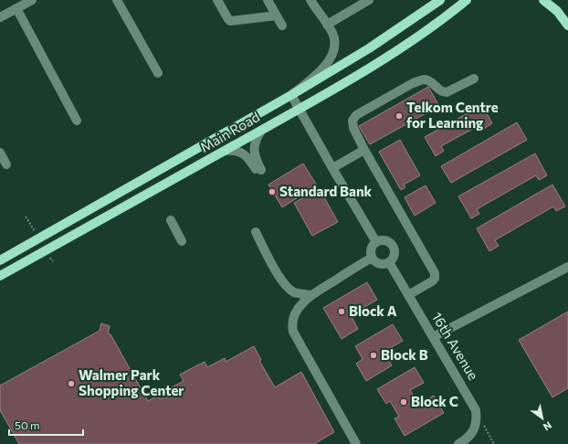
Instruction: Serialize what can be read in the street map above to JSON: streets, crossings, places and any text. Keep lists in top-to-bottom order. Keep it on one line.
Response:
{"streets":{"main road":["Main Road"],"street":["16th Avenue"]},"places":["Telkom Centre for Learning","Standard Bank","Block A","Block B","Walmer Park Shopping Center","Block C"],"scale_bar":"50 m","north":"bottom right"}
